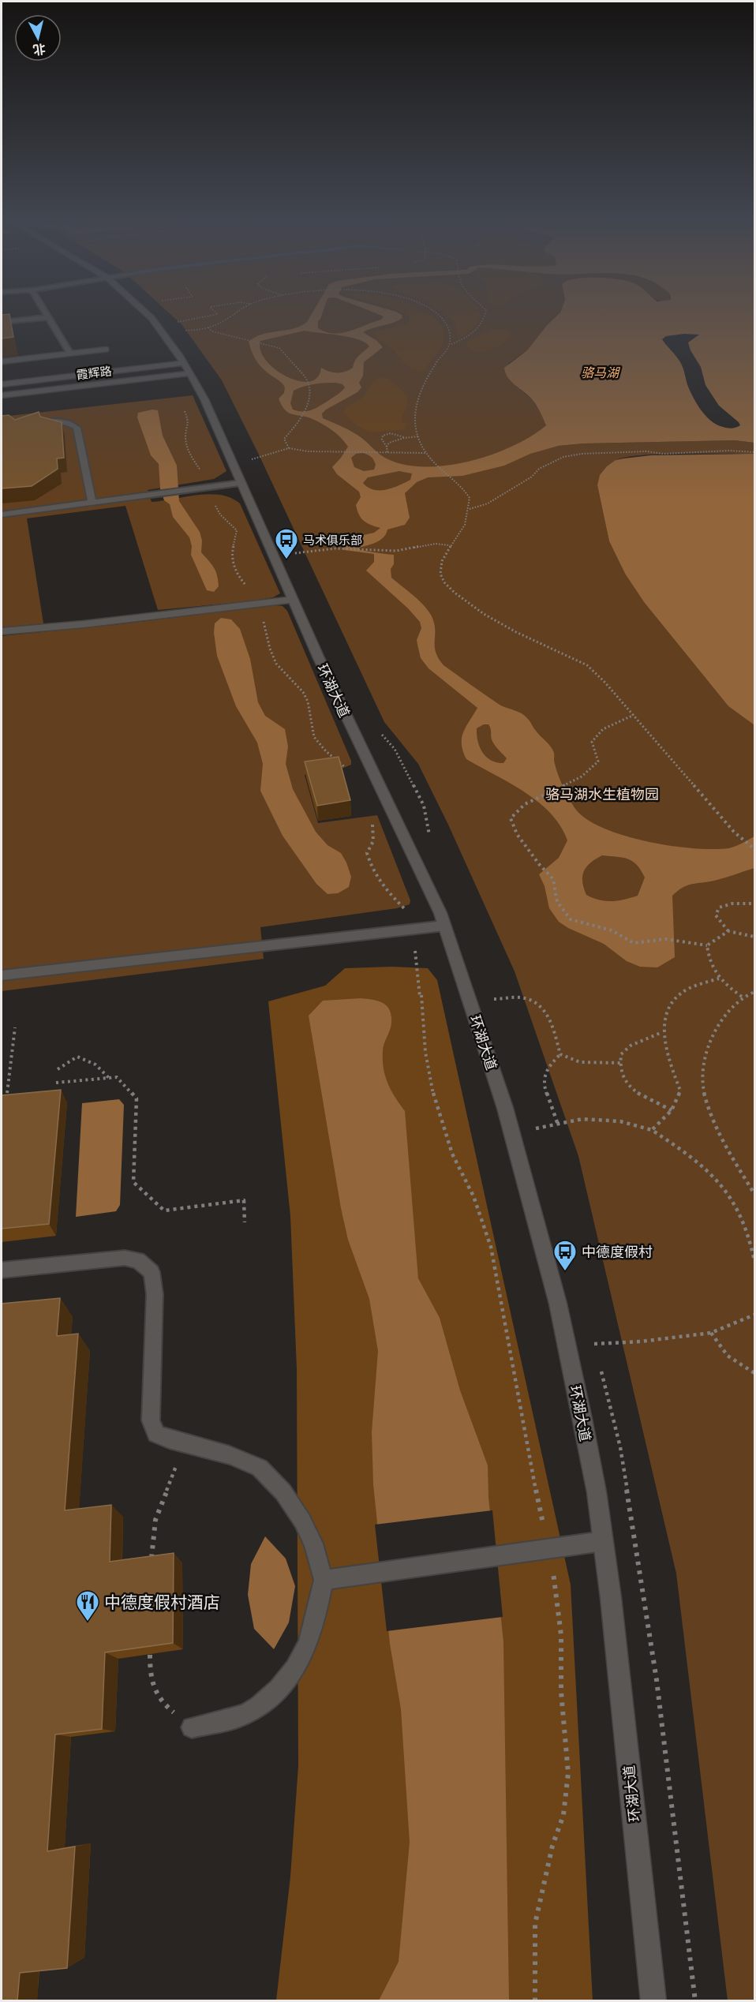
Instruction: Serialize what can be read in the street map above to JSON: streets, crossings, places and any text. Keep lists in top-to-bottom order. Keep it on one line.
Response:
{"streets":{"street":["霞辉路","环湖大道"]},"crossings":[["霞辉路","环湖大道"]],"water":["骆马湖"],"parks":["骆马湖水生植物园"],"places":{"bus stop":["马术俱乐部","中德度假村"],"restaurant":["中德度假村酒店"]},"north":"bottom"}
